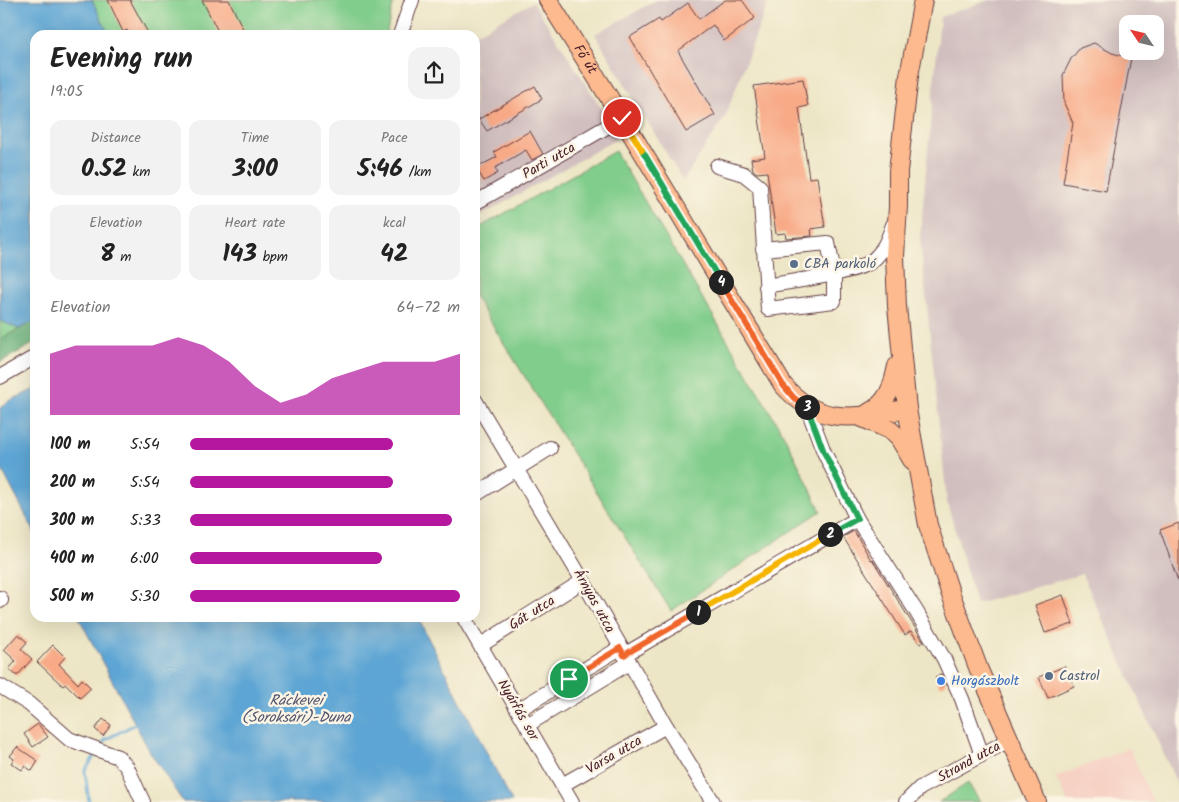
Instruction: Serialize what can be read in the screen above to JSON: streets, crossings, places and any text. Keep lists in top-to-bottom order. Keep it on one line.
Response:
{"streets":{"main road":["Fő út"],"street":["Parti utca","Árnyas utca","Gát utca","Nyárfás sor","Varsa utca","Strand utca"]},"crossings":[["Fő út","Parti utca"],["Árnyas utca","Gát utca"],["Árnyas utca","Varsa utca"],["Gát utca","Nyárfás sor"],["Nyárfás sor","Varsa utca"]],"water":["Ráckevei (Soroksári)-Duna"],"places":["CBA parkoló","Castrol","Horgászbolt"],"north":"top left","page":{"heading":["Evening run","19:05"],"stats":[["Distance","0.52 km"],["Time","3:00"],["Pace","5:46 /km"],["Elevation","8 m"],["Heart rate","143 bpm"],["kcal","42"]],"pins":["4","3","2","1"],"chart":["Elevation","64–72 m"],"list":[{"name":"100 m","note":"5:54"},{"name":"200 m","note":"5:54"},{"name":"300 m","note":"5:33"},{"name":"400 m","note":"6:00"},{"name":"500 m","note":"5:30"}]}}
